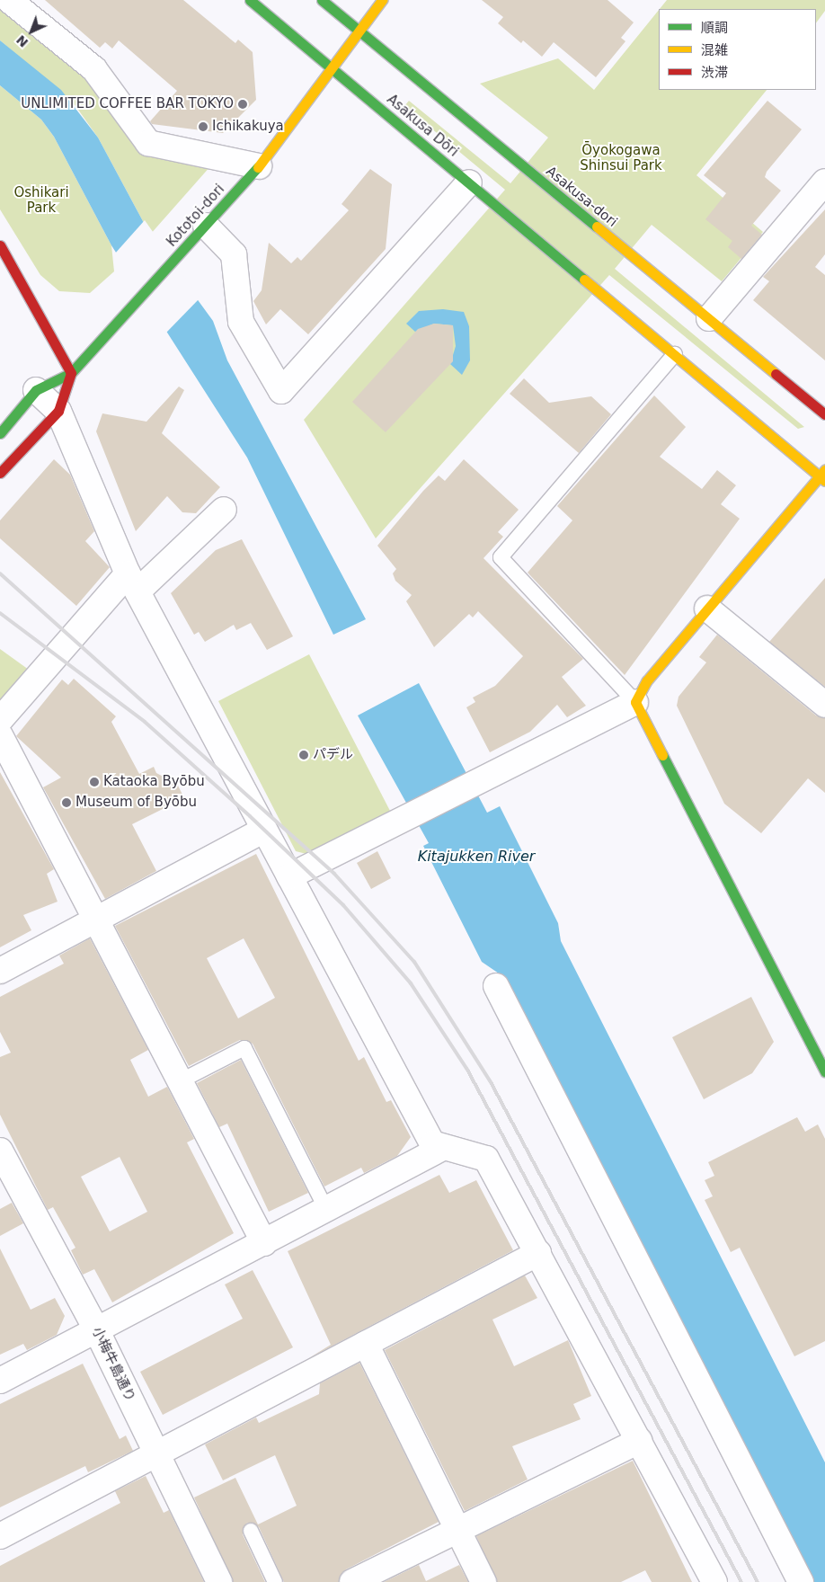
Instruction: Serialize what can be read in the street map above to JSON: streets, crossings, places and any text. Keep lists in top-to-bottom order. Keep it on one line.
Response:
{"streets":{"street":["Asakusa Dōri","Asakusa-dori","Kototoi-dori","小梅牛島通り"]},"crossings":[["Asakusa Dōri","Kototoi-dori"],["Asakusa-dori","Kototoi-dori"]],"water":["Kitajukken River"],"parks":["Ōyokogawa Shinsui Park","Oshikari Park"],"places":["UNLIMITED COFFEE BAR TOKYO","Ichikakuya","パデル","Kataoka Byōbu","Museum of Byōbu"],"legend":["順調","混雑","渋滞"],"north":"bottom left"}
